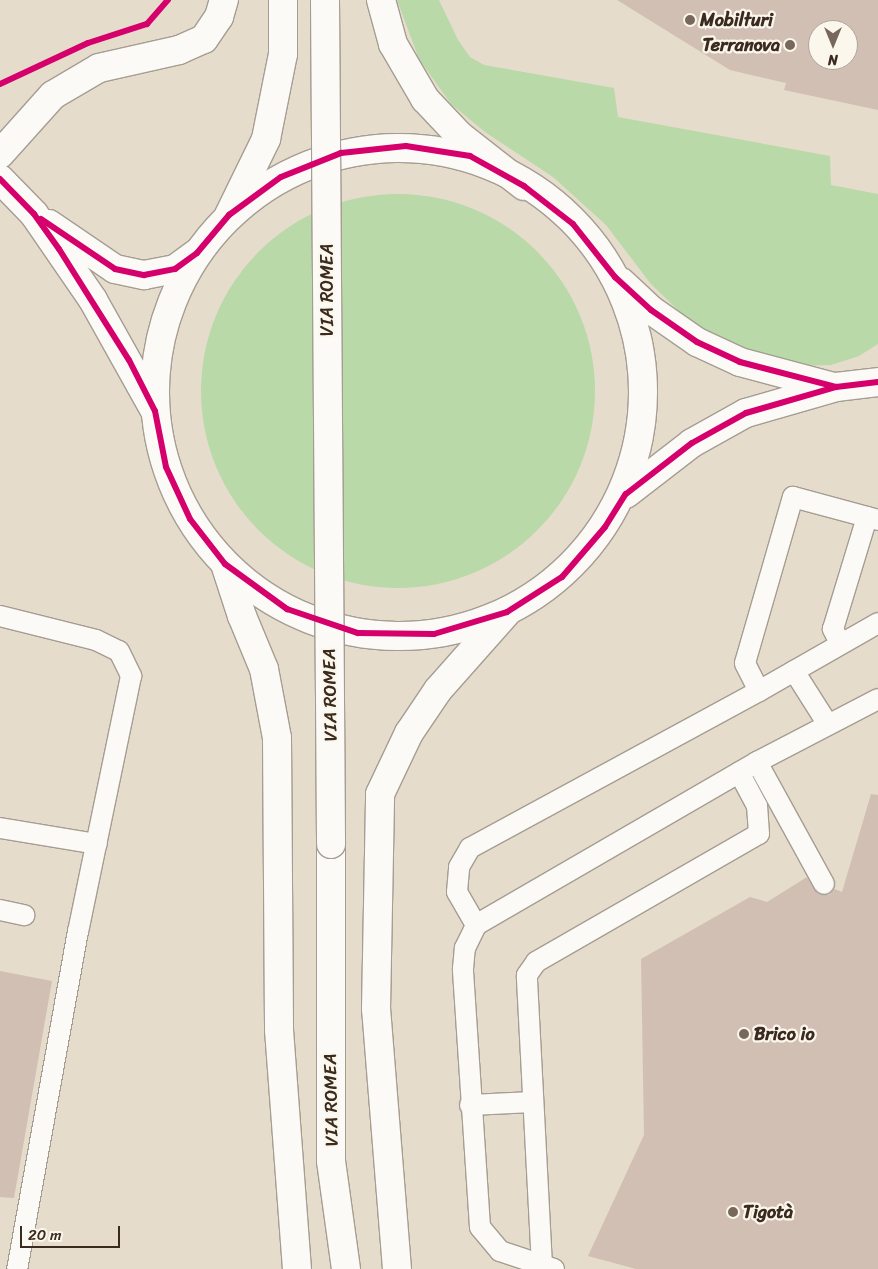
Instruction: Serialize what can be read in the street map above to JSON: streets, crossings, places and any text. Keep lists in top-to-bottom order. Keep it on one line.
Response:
{"streets":{"main road":["VIA ROMEA"]},"places":["Mobilturi","Terranova","Brico io","Tigotà"],"scale_bar":"20 m","north":"bottom"}
